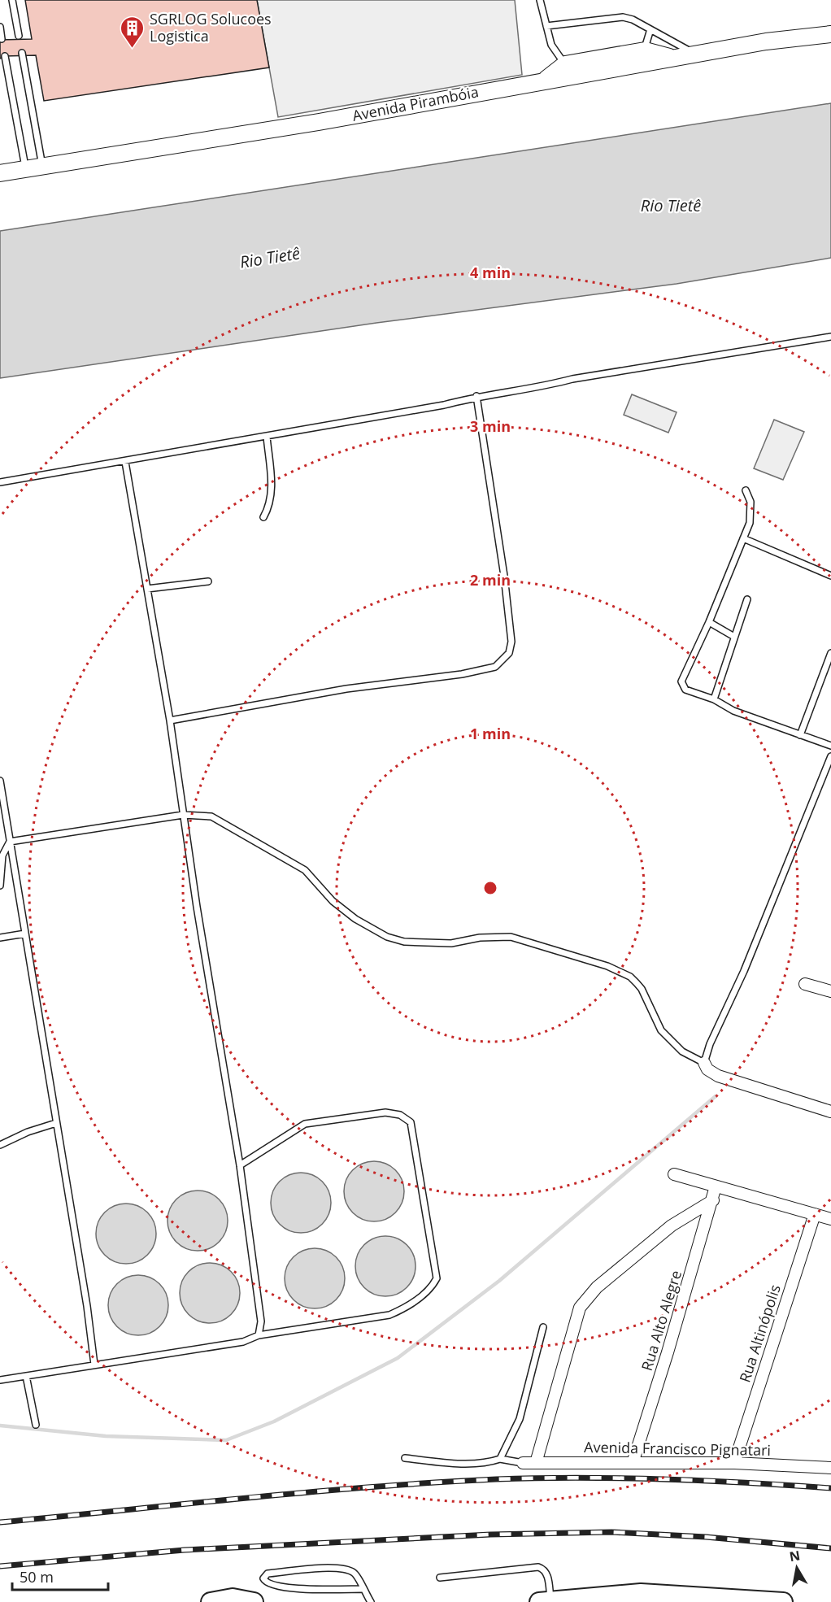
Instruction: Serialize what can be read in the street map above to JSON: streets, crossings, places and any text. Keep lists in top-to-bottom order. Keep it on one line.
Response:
{"streets":{"main road":["Avenida Pirambóia"],"street":["Rua Alto Alegre","Rua Altinópolis","Avenida Francisco Pignatari"]},"crossings":[["Rua Alto Alegre","Avenida Francisco Pignatari"],["Rua Altinópolis","Avenida Francisco Pignatari"]],"water":["Rio Tietê"],"places":{"building":["SGRLOG Solucoes Logistica"]},"scale_bar":"50 m","north":"top","rings":["4 min","3 min","2 min","1 min"]}
